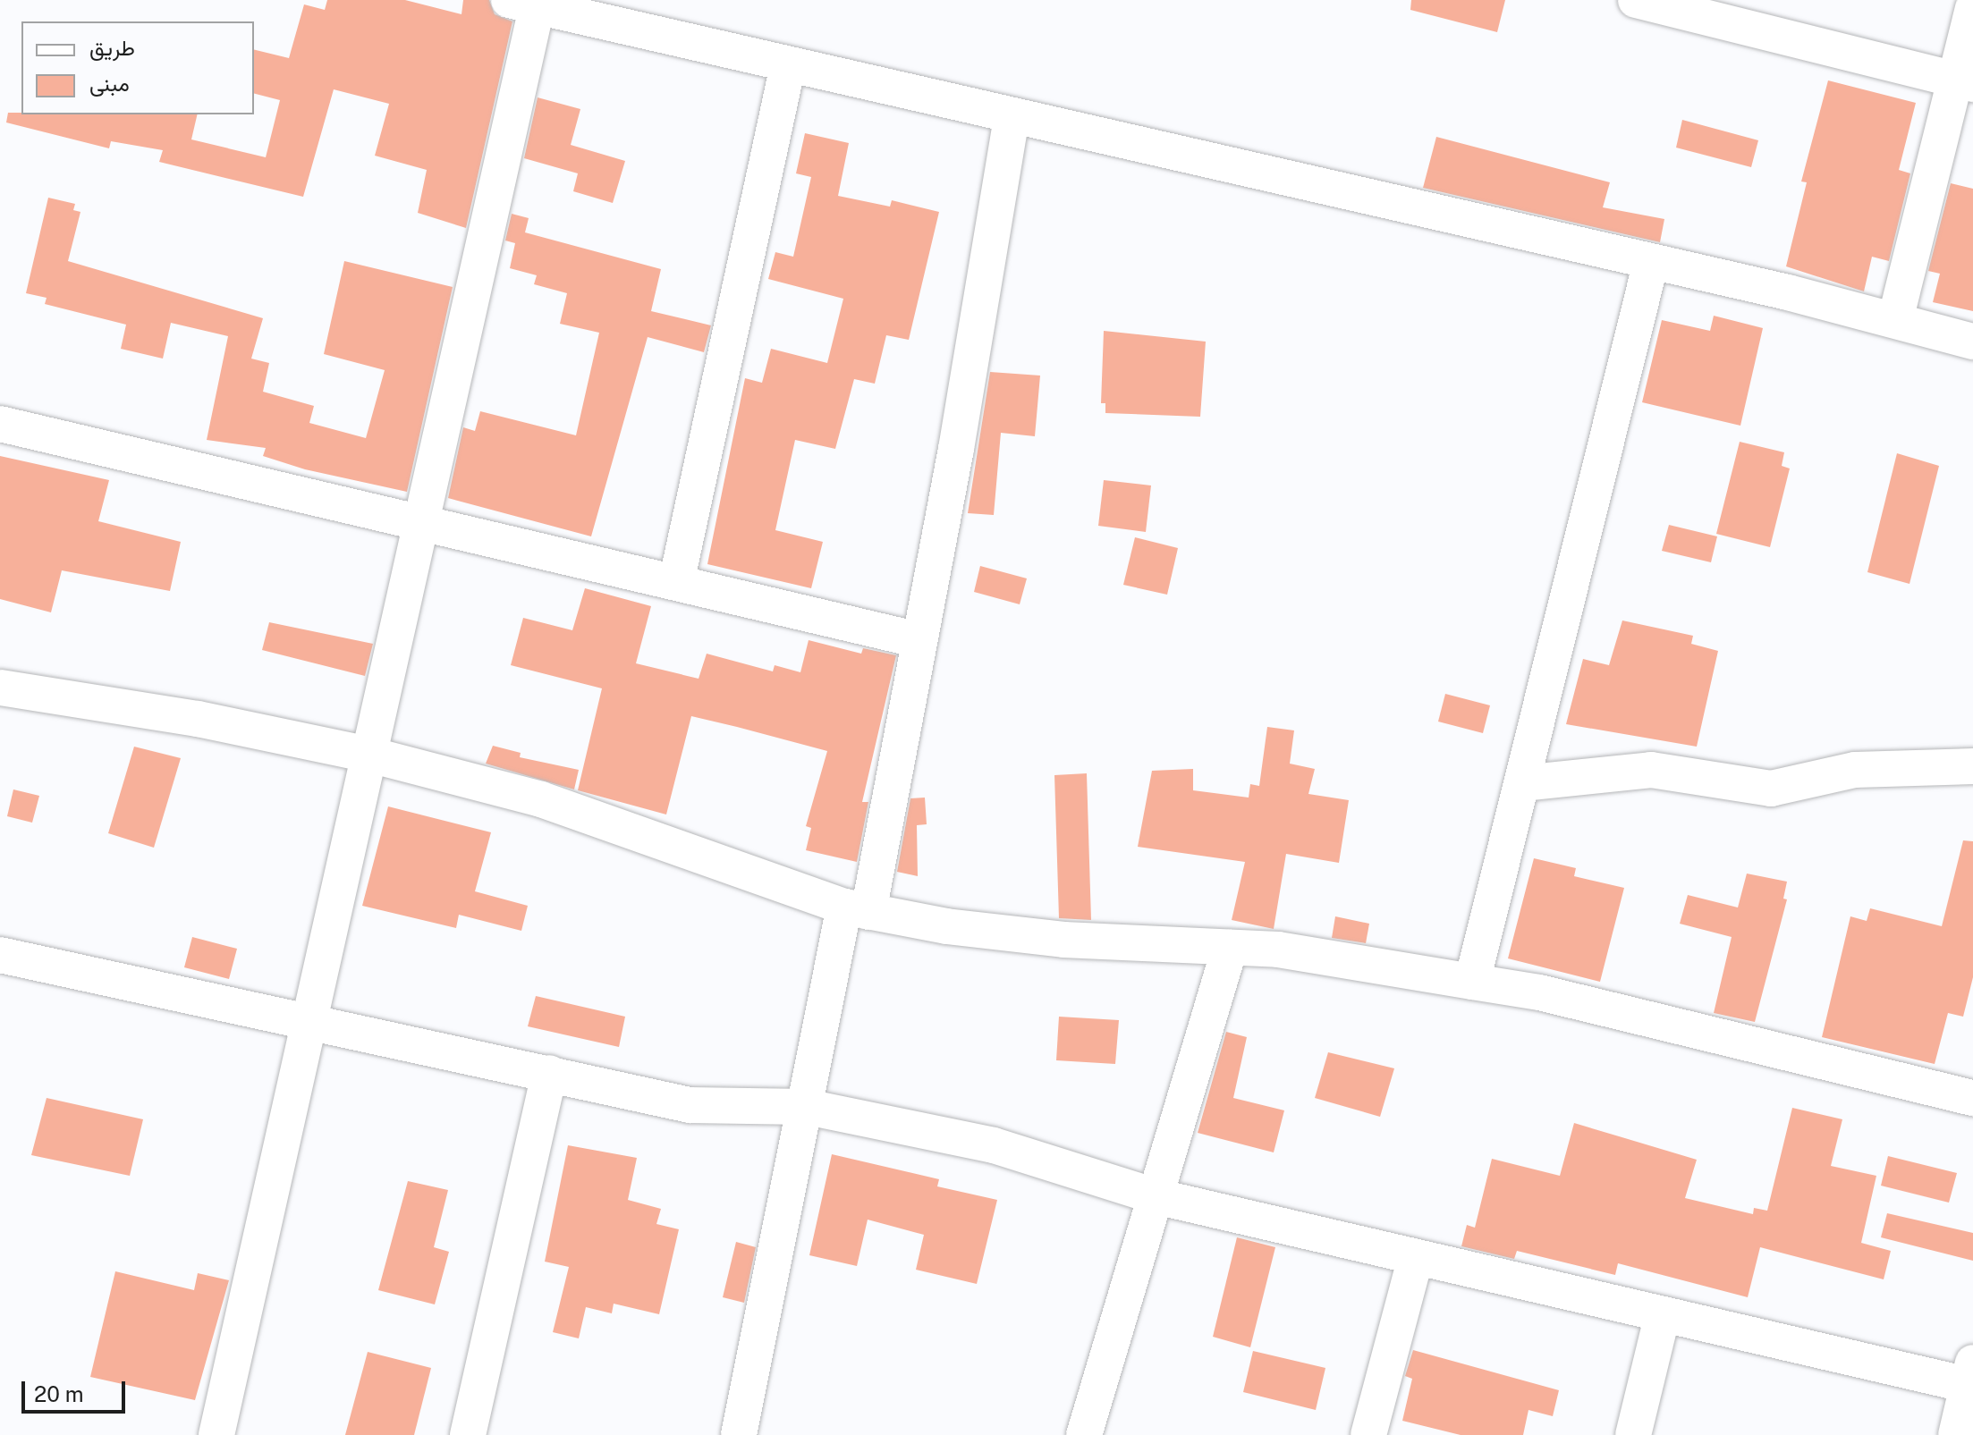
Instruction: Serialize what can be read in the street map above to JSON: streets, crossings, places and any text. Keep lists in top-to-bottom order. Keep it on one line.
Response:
{"legend":["طريق","مبنى"],"scale_bar":"20 m"}
